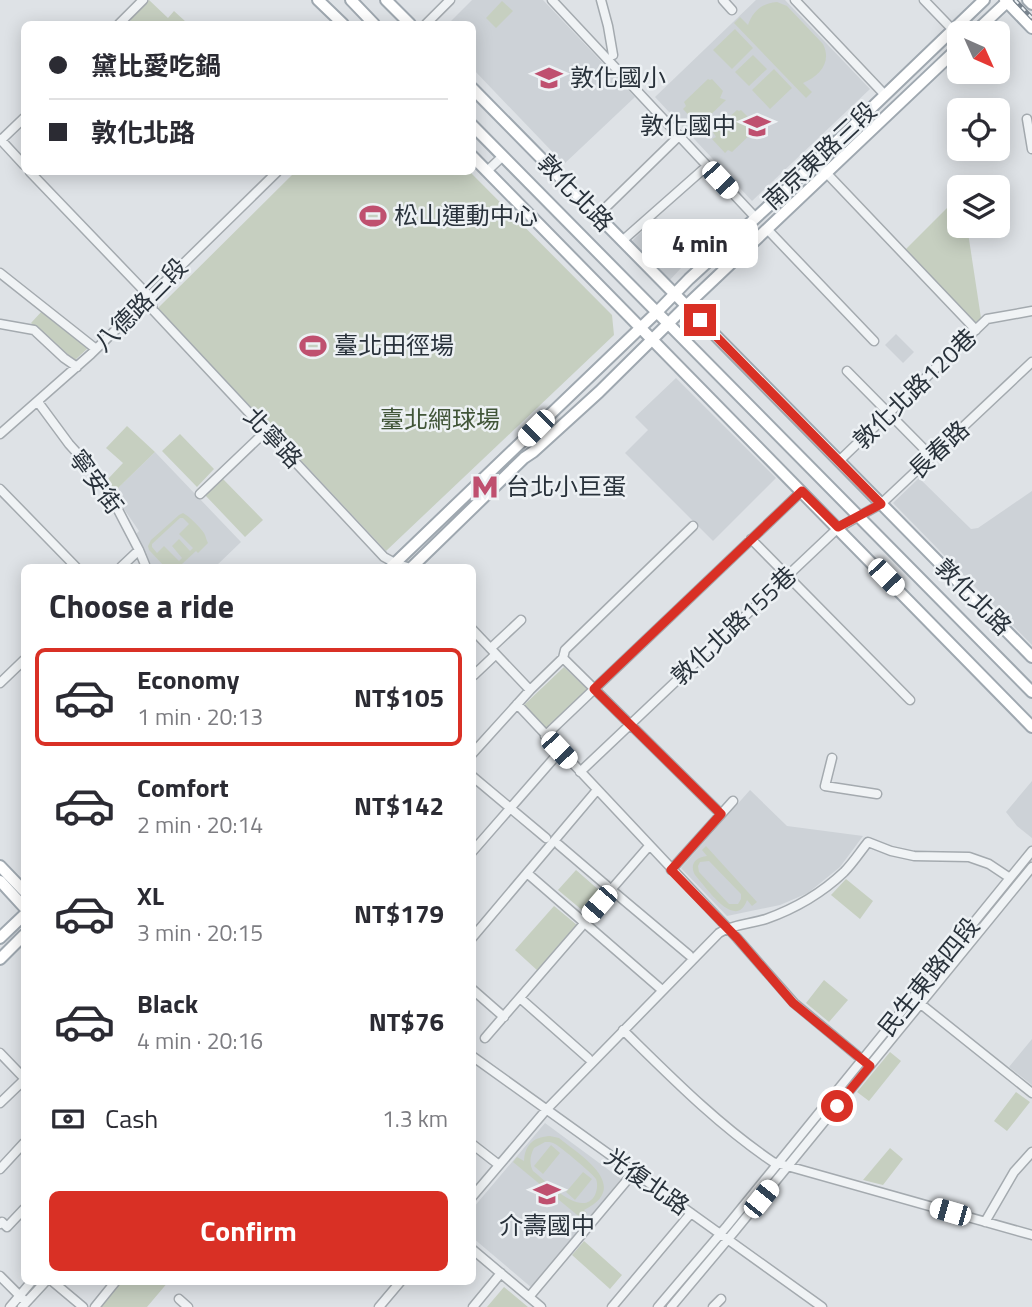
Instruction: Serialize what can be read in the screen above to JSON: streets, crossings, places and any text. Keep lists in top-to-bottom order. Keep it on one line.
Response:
{"streets":{"main road":["南京東路三段","敦化北路"],"street":["八德路三段","敦化北路120巷","北寧路","長春路","寧安街","敦化北路155巷","民生東路四段","光復北路"]},"crossings":[["南京東路三段","敦化北路"],["敦化北路","敦化北路120巷"],["敦化北路","長春路"],["敦化北路","敦化北路155巷"],["八德路三段","北寧路"],["八德路三段","寧安街"],["長春路","敦化北路155巷"],["民生東路四段","光復北路"]],"parks":["臺北網球場"],"places":{"school or university":["敦化國小","敦化國中","介壽國中"],"sports":["松山運動中心","臺北田徑場"],"metro station":["台北小巨蛋"]},"north":"bottom right","page":{"banner":["黛比愛吃鍋","敦化北路"],"bubble":"4 min","heading":"Choose a ride","list":[{"name":"Economy","note":"1 min · 20:13","value":"NT$105"},{"name":"Comfort","note":"2 min · 20:14","value":"NT$142"},{"name":"XL","note":"3 min · 20:15","value":"NT$179"},{"name":"Black","note":"4 min · 20:16","value":"NT$76"}],"pay":["Cash","1.3 km"],"buttons":"Confirm"}}
